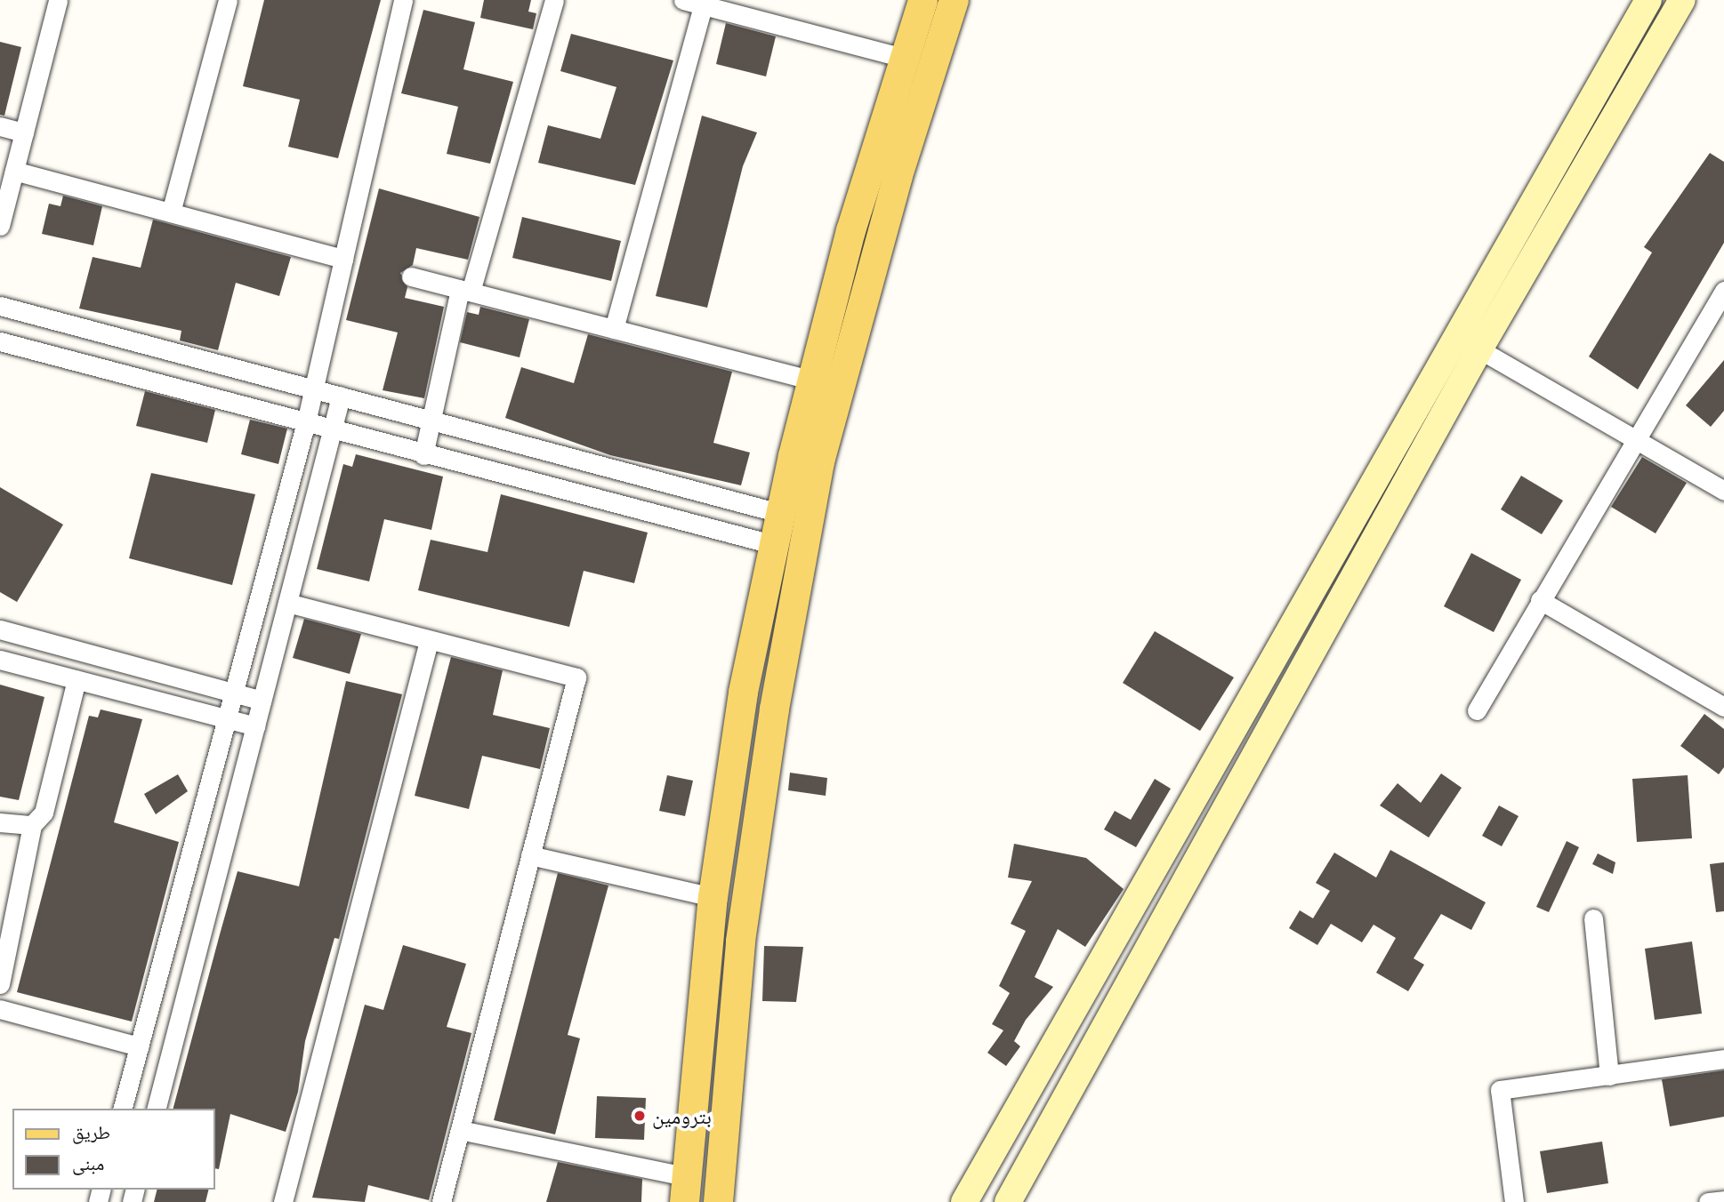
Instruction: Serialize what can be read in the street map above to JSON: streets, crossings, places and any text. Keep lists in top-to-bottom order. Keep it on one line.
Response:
{"places":["بترومين"],"legend":["طريق","مبنى"]}
